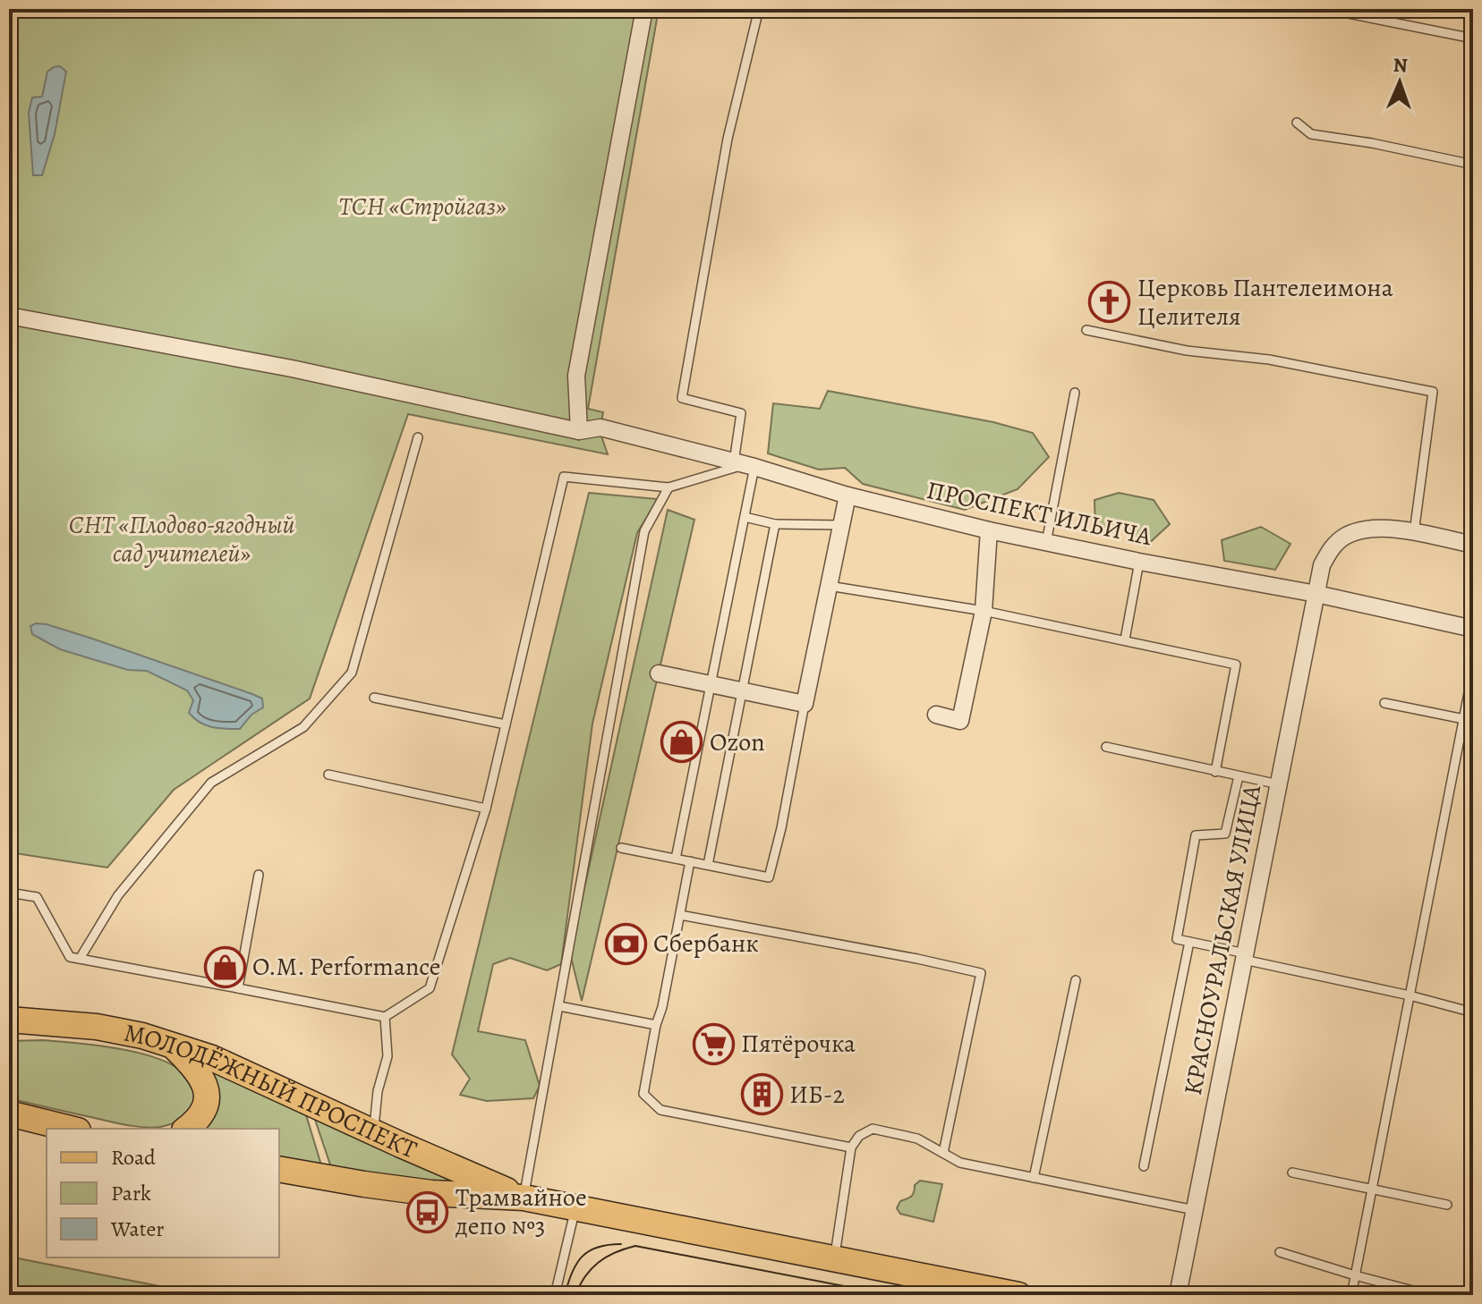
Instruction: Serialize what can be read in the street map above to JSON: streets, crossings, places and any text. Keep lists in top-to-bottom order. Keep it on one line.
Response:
{"streets":{"main road":["МОЛОДЁЖНЫЙ ПРОСПЕКТ"],"street":["ПРОСПЕКТ ИЛЬИЧА","КРАСНОУРАЛЬСКАЯ УЛИЦА"]},"crossings":[["ПРОСПЕКТ ИЛЬИЧА","КРАСНОУРАЛЬСКАЯ УЛИЦА"]],"parks":["ТСН «Стройгаз»","СНТ «Плодово-ягодный сад учителей»"],"places":{"church":["Церковь Пантелеимона Целителя"],"shop":["Ozon","O.M. Performance"],"bank":["Сбербанк"],"supermarket":["Пятёрочка"],"building":["ИБ-2"],"bus stop":["Трамвайное депо №3"]},"legend":["Road","Park","Water"],"north":"top"}
